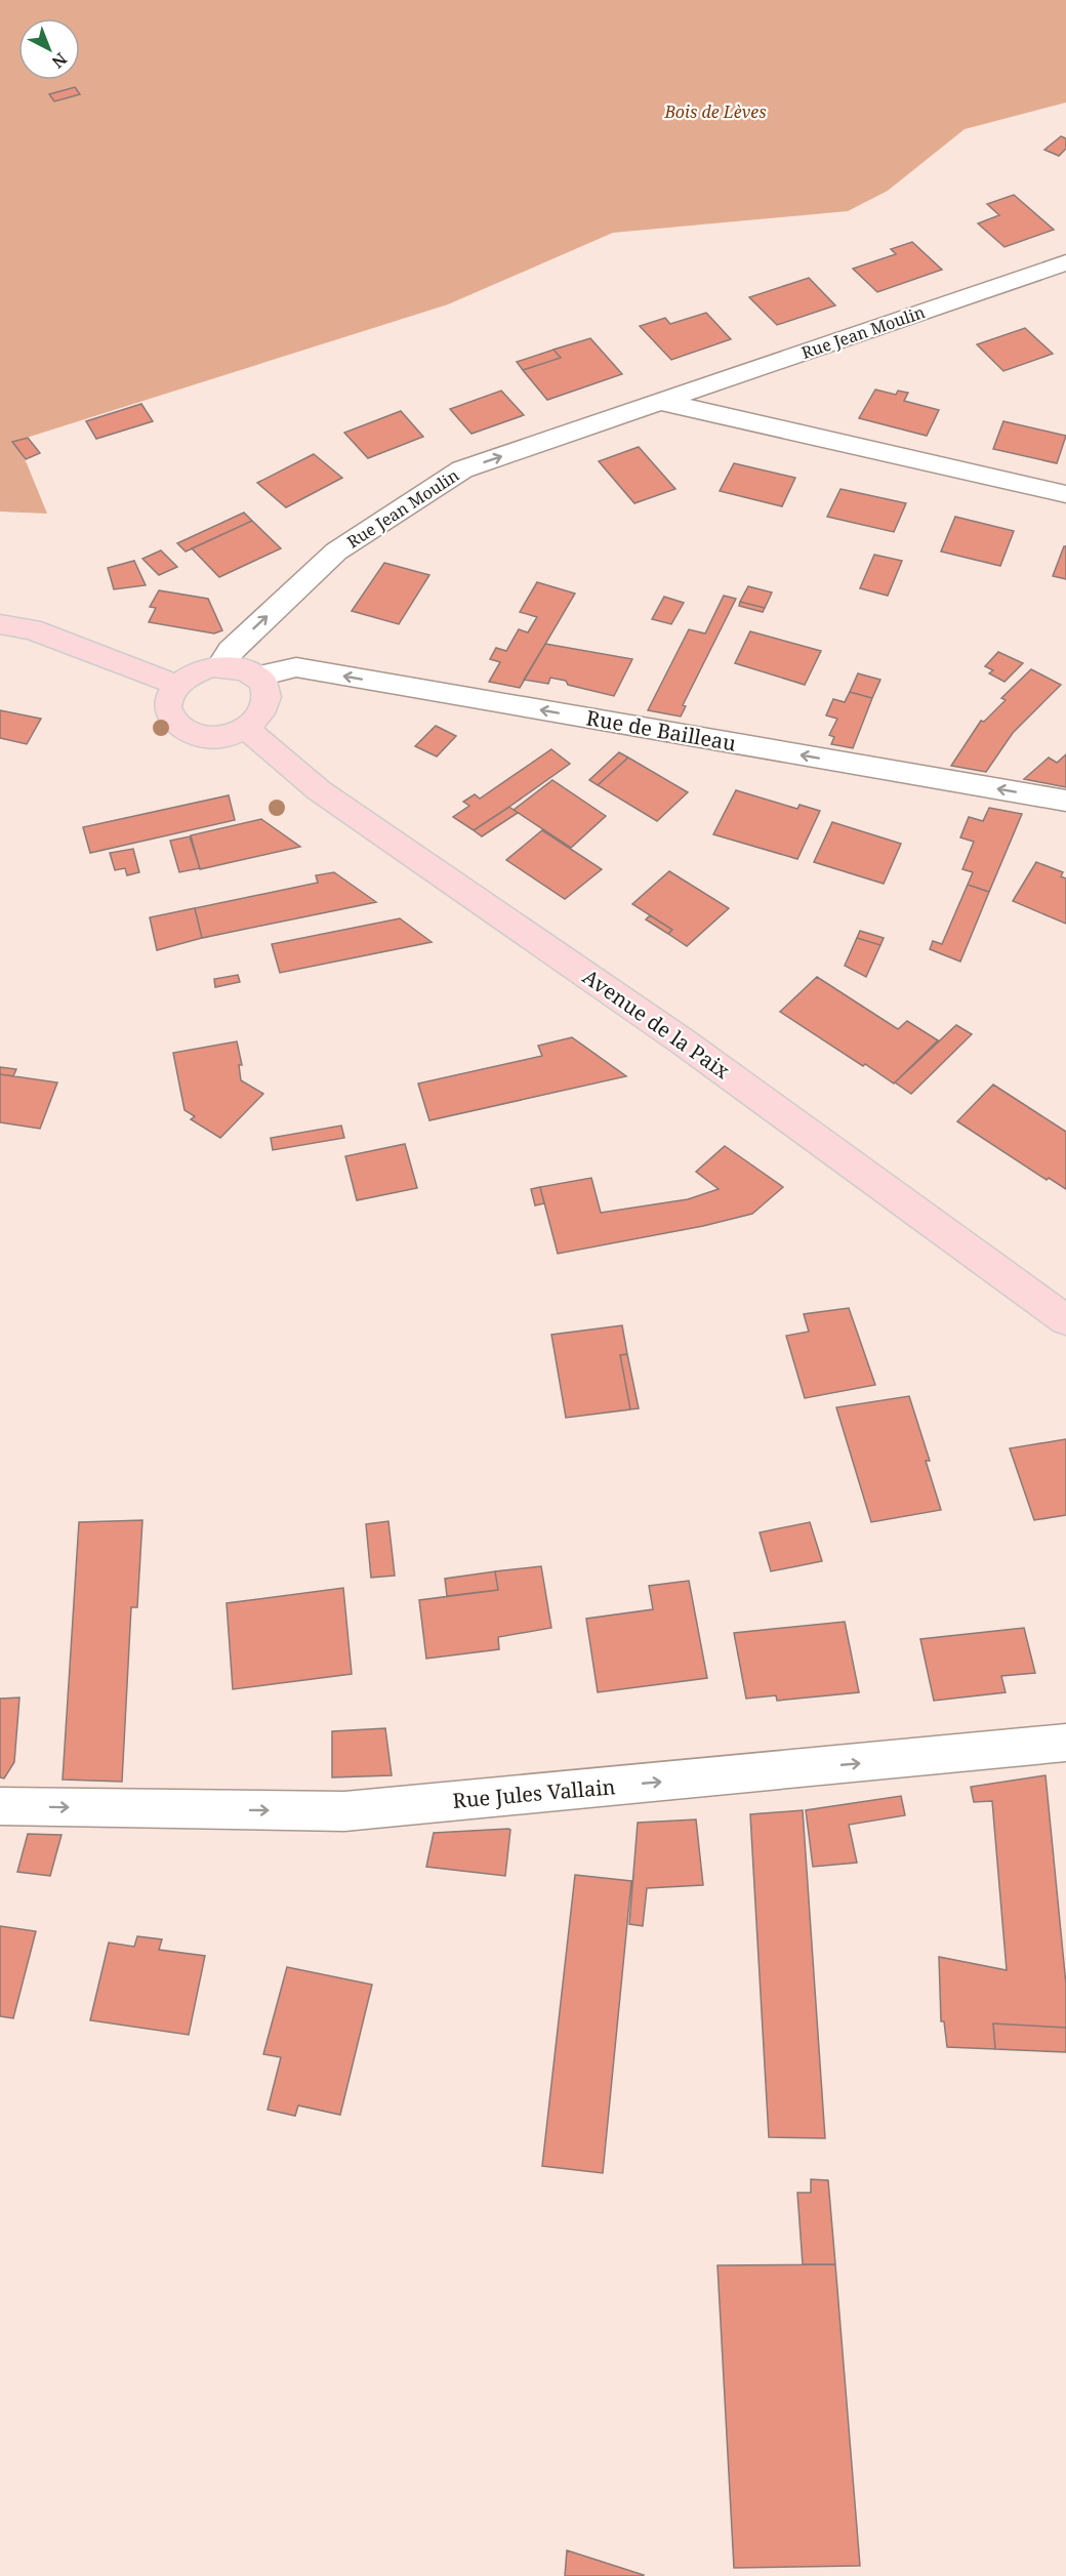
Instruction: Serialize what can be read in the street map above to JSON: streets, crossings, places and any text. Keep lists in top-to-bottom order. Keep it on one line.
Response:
{"streets":{"main road":["Avenue de la Paix"],"street":["Rue Jean Moulin","Rue de Bailleau","Rue Jules Vallain"]},"crossings":[["Rue Jean Moulin","Rue de Bailleau"],["Rue Jean Moulin","Avenue de la Paix"],["Rue de Bailleau","Avenue de la Paix"]],"one_way":["Rue Jean Moulin","Rue de Bailleau","Rue Jules Vallain"],"parks":["Bois de Lèves"],"north":"bottom right"}
